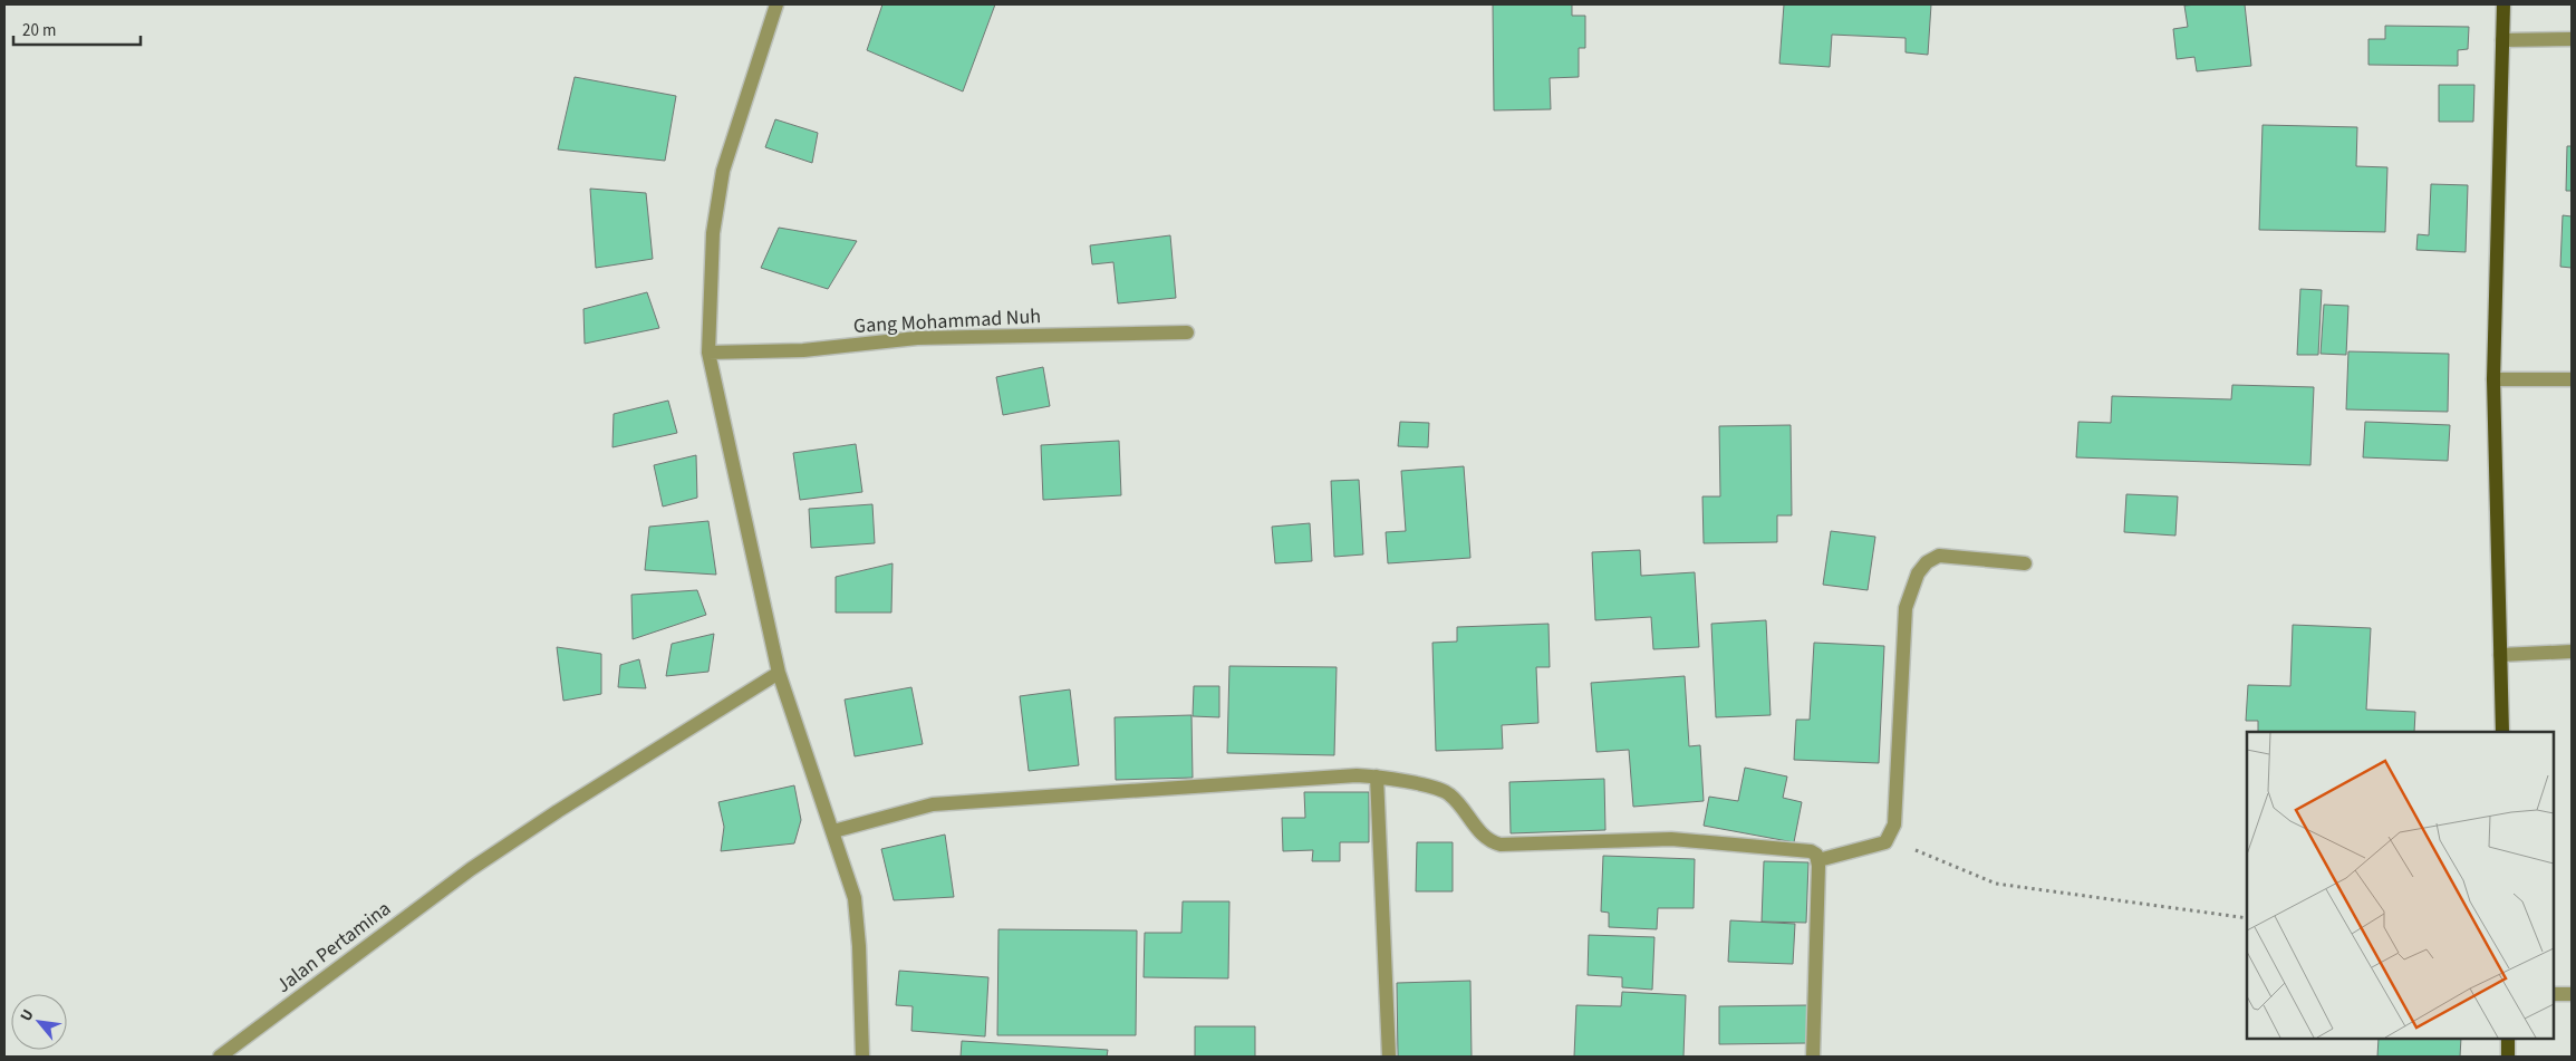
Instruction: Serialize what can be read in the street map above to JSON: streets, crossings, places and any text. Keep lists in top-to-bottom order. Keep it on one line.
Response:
{"streets":{"street":["Gang Mohammad Nuh","Jalan Pertamina"]},"scale_bar":"20 m","north":"top left"}
